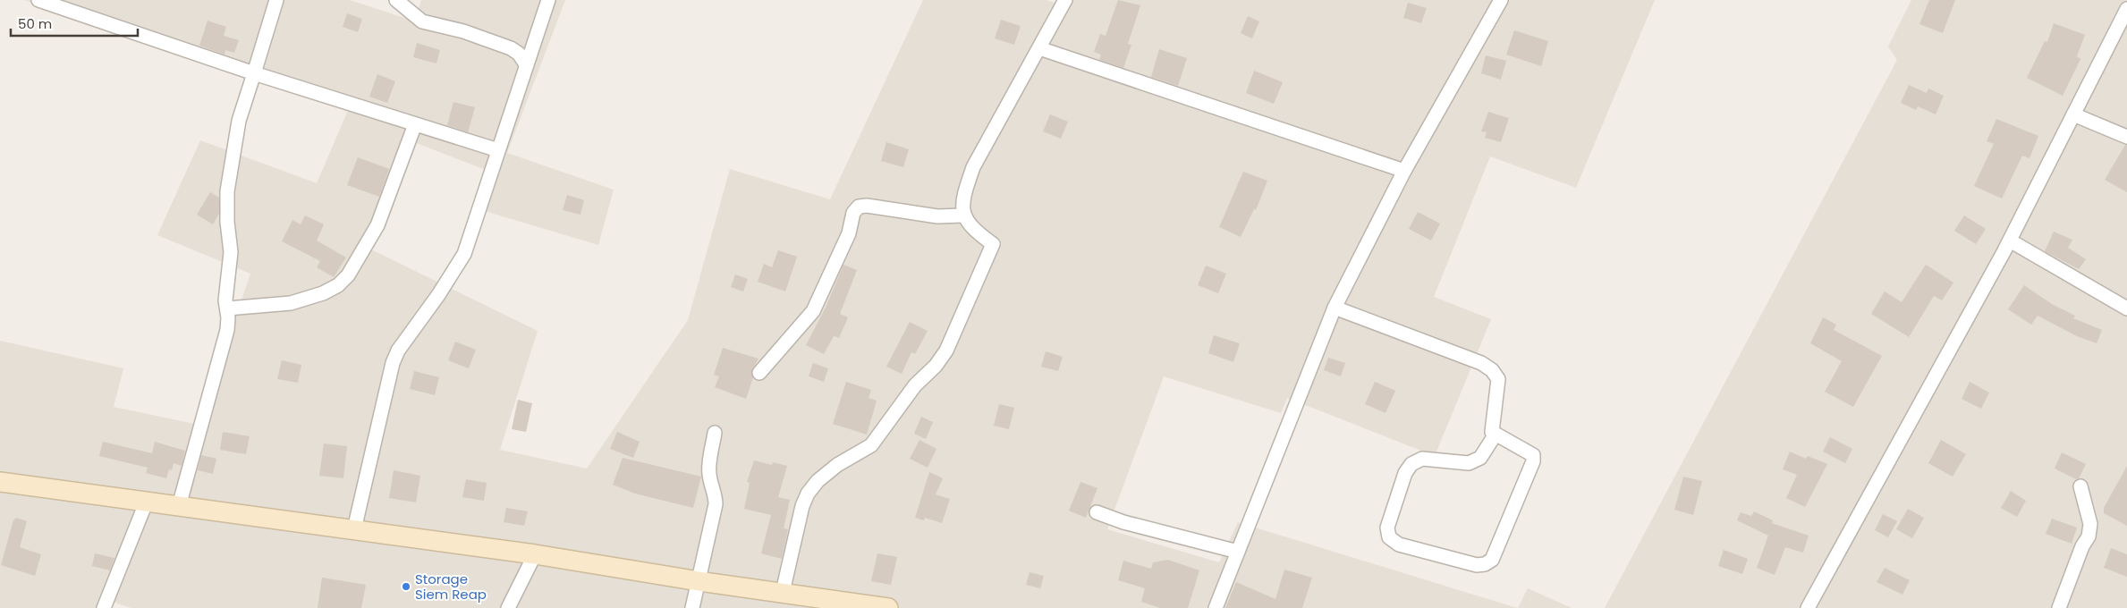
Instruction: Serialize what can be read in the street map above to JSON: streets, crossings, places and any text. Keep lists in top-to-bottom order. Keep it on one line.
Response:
{"places":["Storage Siem Reap"],"scale_bar":"50 m"}
